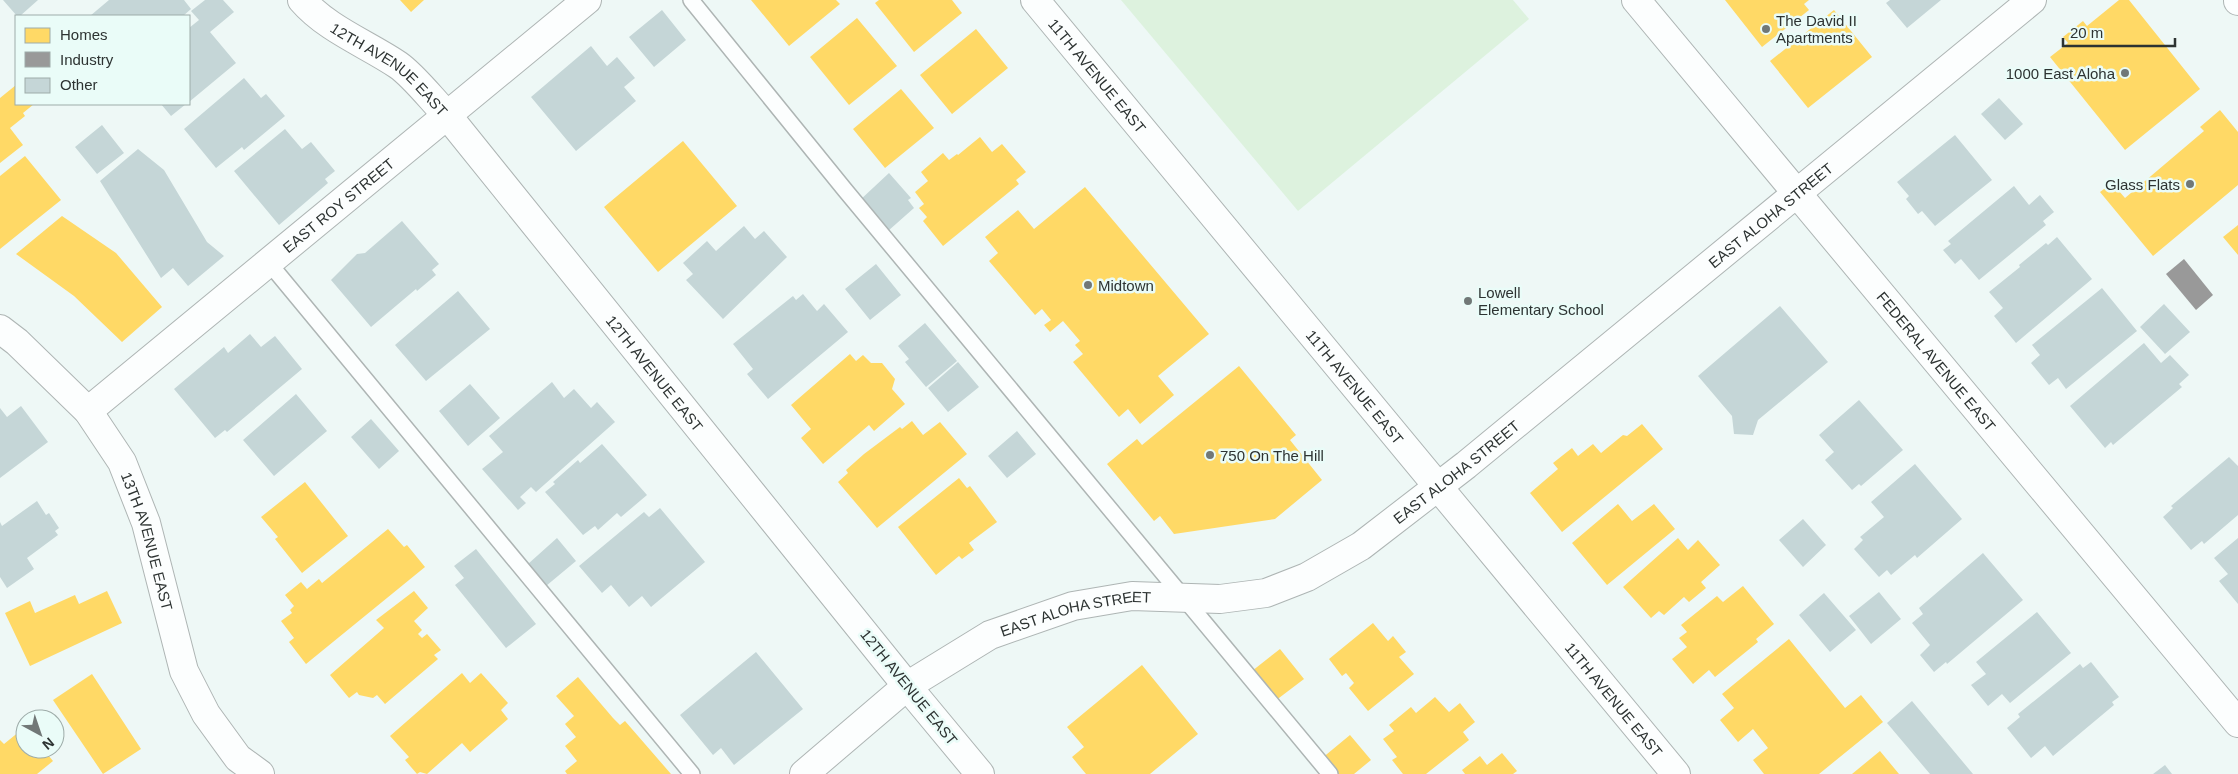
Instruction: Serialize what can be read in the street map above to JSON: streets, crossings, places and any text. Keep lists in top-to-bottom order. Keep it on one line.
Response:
{"streets":{"street":["12TH AVENUE EAST","11TH AVENUE EAST","EAST ROY STREET","EAST ALOHA STREET","FEDERAL AVENUE EAST","13TH AVENUE EAST"]},"crossings":[["12TH AVENUE EAST","EAST ROY STREET"],["12TH AVENUE EAST","EAST ALOHA STREET"],["11TH AVENUE EAST","EAST ALOHA STREET"],["EAST ROY STREET","13TH AVENUE EAST"],["EAST ALOHA STREET","FEDERAL AVENUE EAST"]],"places":["The David II Apartments","1000 East Aloha","Glass Flats","Midtown","Lowell Elementary School","750 On The Hill"],"legend":["Homes","Industry","Other"],"scale_bar":"20 m","north":"bottom right"}
